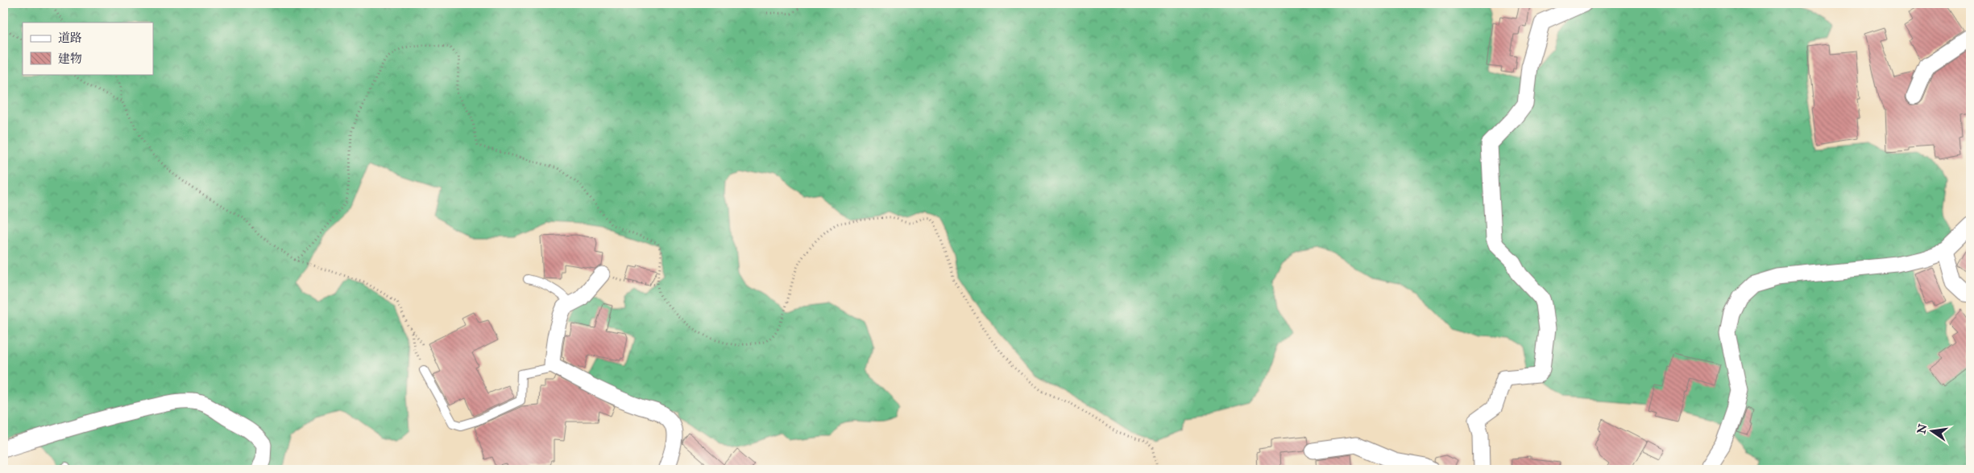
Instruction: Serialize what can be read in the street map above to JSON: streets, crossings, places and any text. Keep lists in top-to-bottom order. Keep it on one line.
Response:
{"legend":["道路","建物"],"north":"left"}
